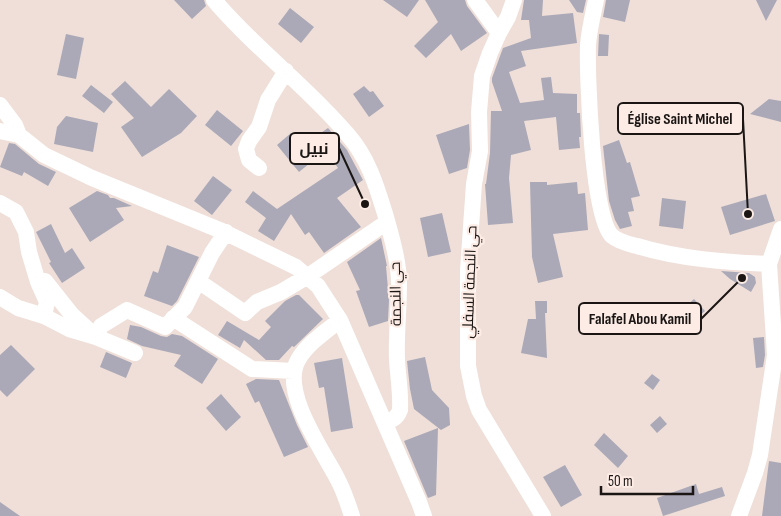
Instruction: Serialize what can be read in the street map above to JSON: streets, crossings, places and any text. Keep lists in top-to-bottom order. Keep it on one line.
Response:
{"streets":{"street":["حي النجمة السفلي","حي النجمة"]},"places":["نبيل","Église Saint Michel","Falafel Abou Kamil"],"scale_bar":"50 m"}
